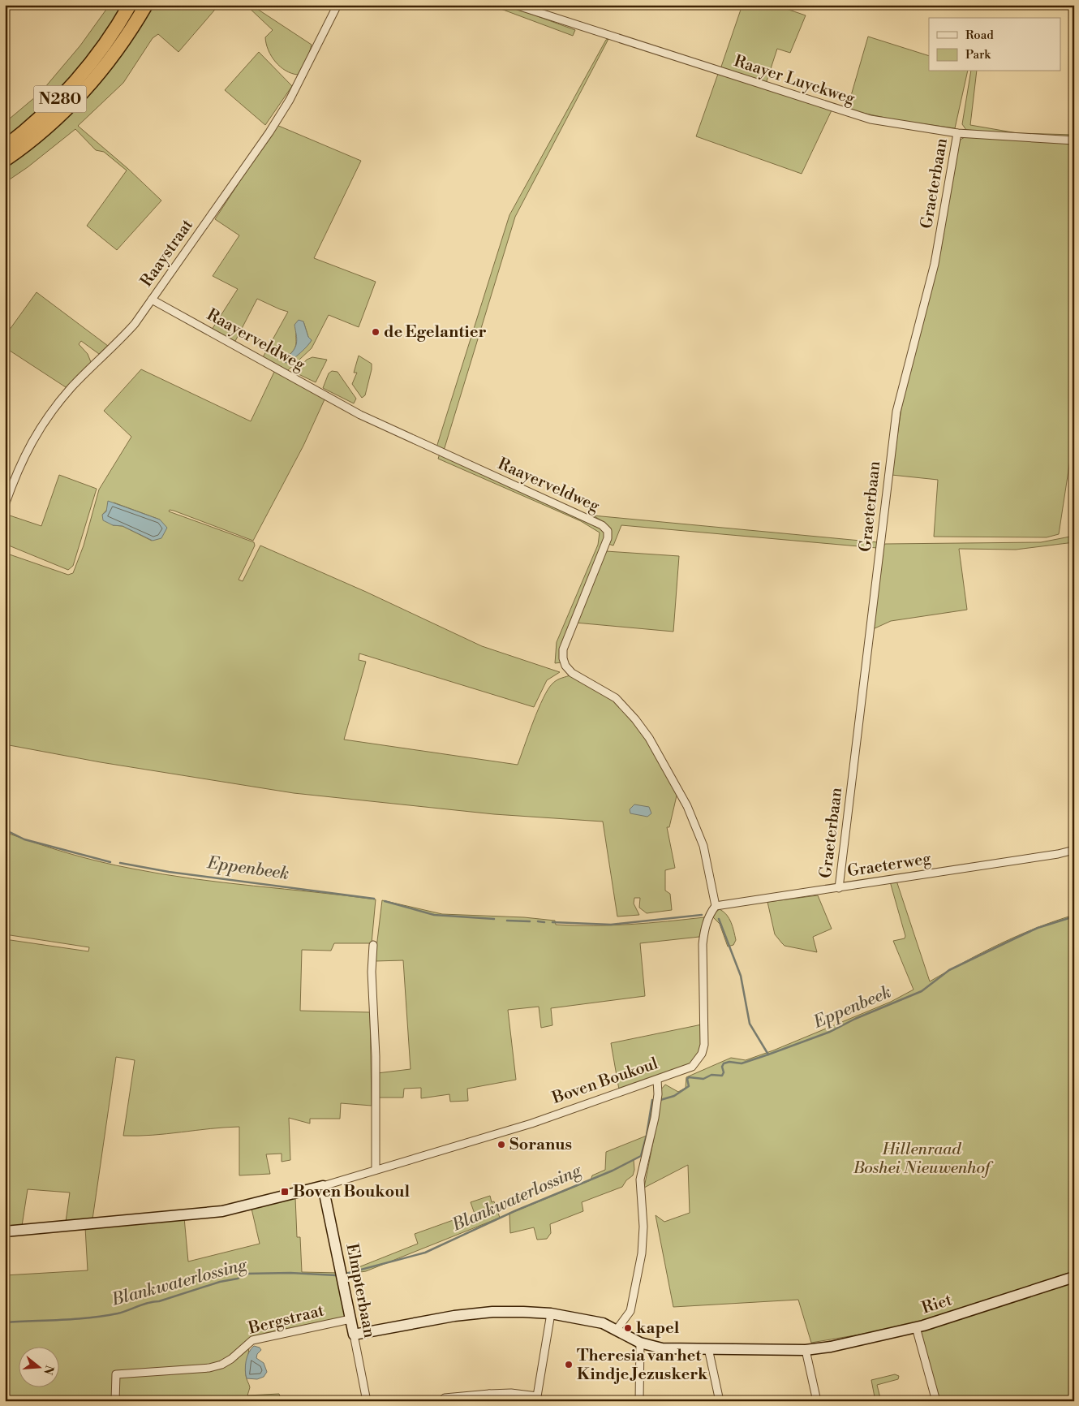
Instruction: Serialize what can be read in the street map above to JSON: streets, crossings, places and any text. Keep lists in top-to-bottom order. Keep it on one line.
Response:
{"streets":{"highway":["N280"],"street":["Raayer Luyckweg","Graeterbaan","Raaystraat","Raayerveldweg","Graeterweg","Boven Boukoul","Elmpterbaan","Riet","Bergstraat"]},"crossings":[["Raayer Luyckweg","Graeterbaan"],["Graeterbaan","Graeterweg"],["Raaystraat","Raayerveldweg"],["Raayerveldweg","Graeterweg"],["Raayerveldweg","Boven Boukoul"],["Graeterweg","Boven Boukoul"],["Boven Boukoul","Elmpterbaan"],["Elmpterbaan","Riet"],["Elmpterbaan","Bergstraat"]],"water":["Eppenbeek","Blankwaterlossing"],"parks":["Hillenraad Boshei Nieuwenhof"],"places":{"other":["de Egelantier","Soranus","kapel","Theresia van het Kindje Jezuskerk"],"transit":["Boven Boukoul"]},"legend":["Road","Park"],"north":"right"}
